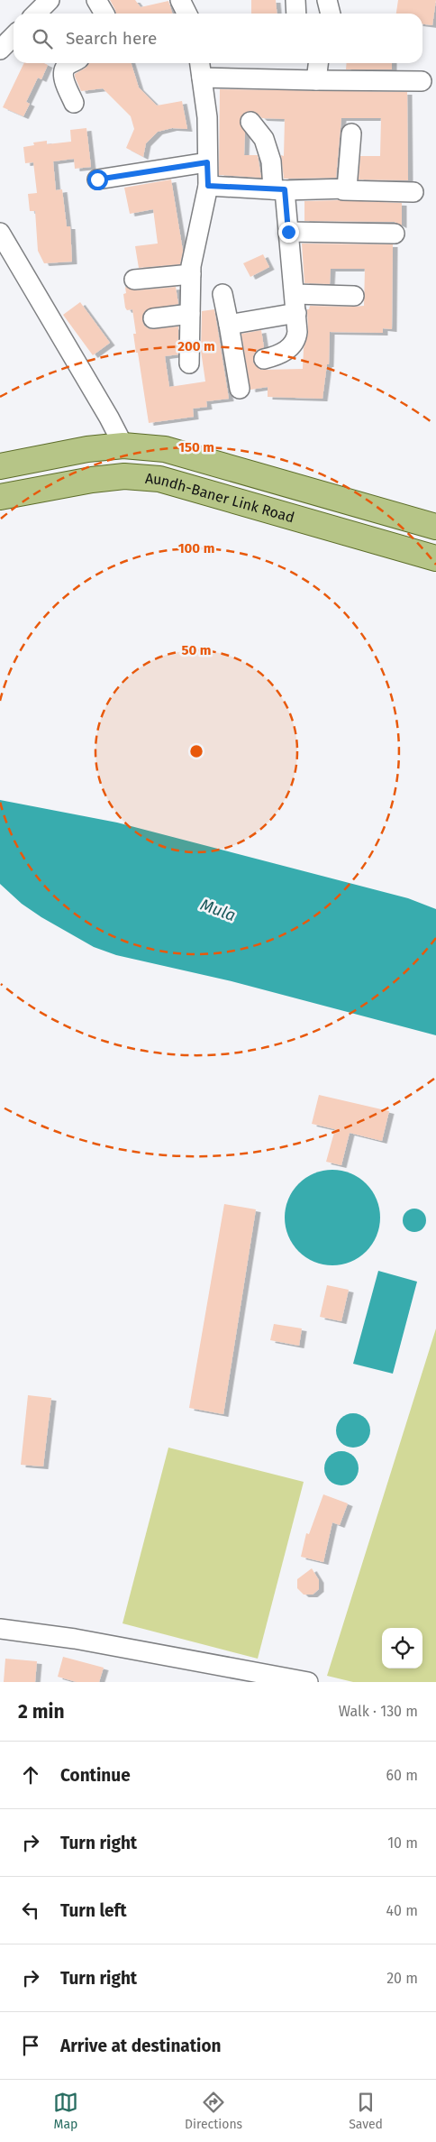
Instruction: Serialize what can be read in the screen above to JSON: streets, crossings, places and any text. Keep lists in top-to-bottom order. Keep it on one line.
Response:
{"streets":{"main road":["Aundh-Baner Link Road"]},"water":["Mula"],"page":{"search":"Search here","heading":["2 min","Walk · 130 m"],"list":[["Continue","60 m"],["Turn right","10 m"],["Turn left","40 m"],["Turn right","20 m"],"Arrive at destination"],"nav":["Map","Directions","Saved"]},"rings":["200 m","150 m","100 m","50 m"]}
